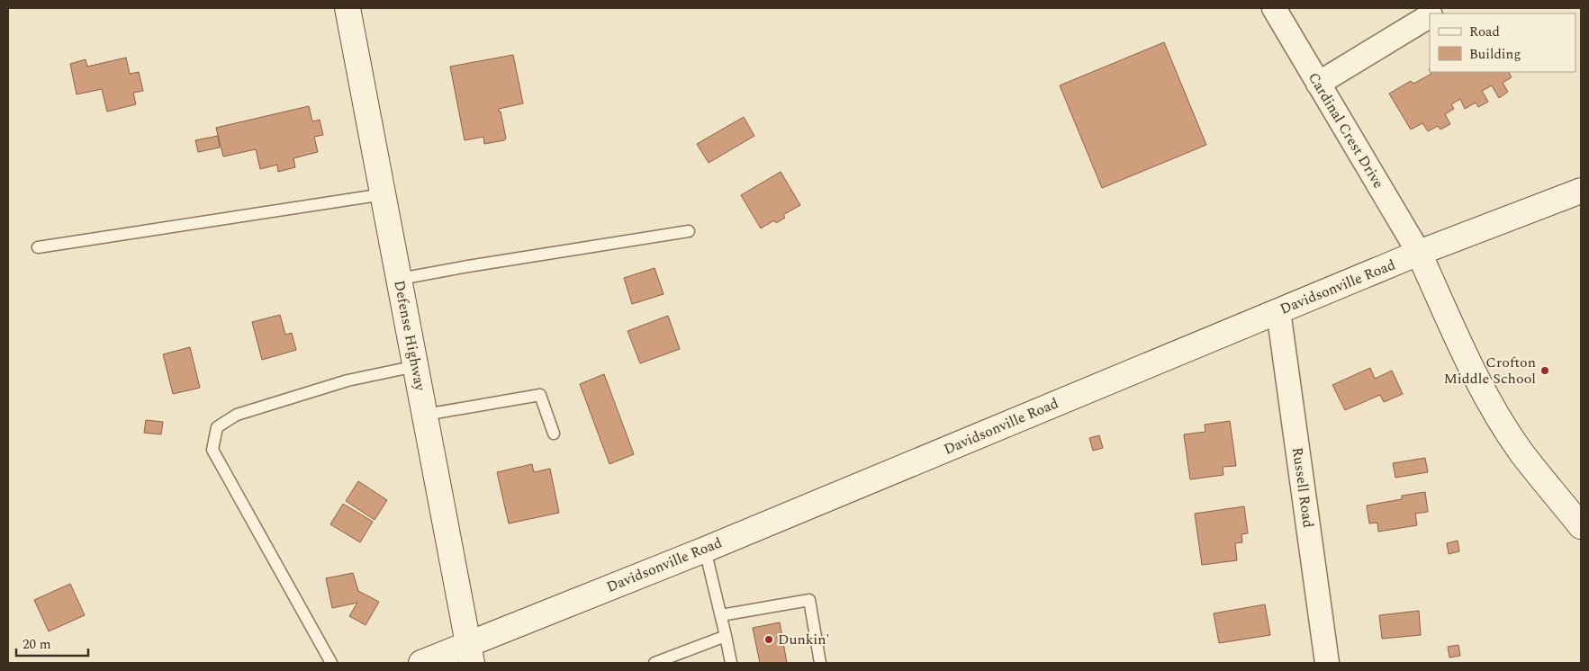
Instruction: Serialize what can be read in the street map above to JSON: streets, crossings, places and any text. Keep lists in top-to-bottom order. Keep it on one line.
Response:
{"streets":{"main road":["Davidsonville Road","Defense Highway"],"street":["Cardinal Crest Drive","Russell Road"]},"crossings":[["Cardinal Crest Drive","Davidsonville Road"],["Davidsonville Road","Defense Highway"],["Davidsonville Road","Russell Road"]],"places":["Crofton Middle School","Dunkin'"],"legend":["Road","Building"],"scale_bar":"20 m"}
